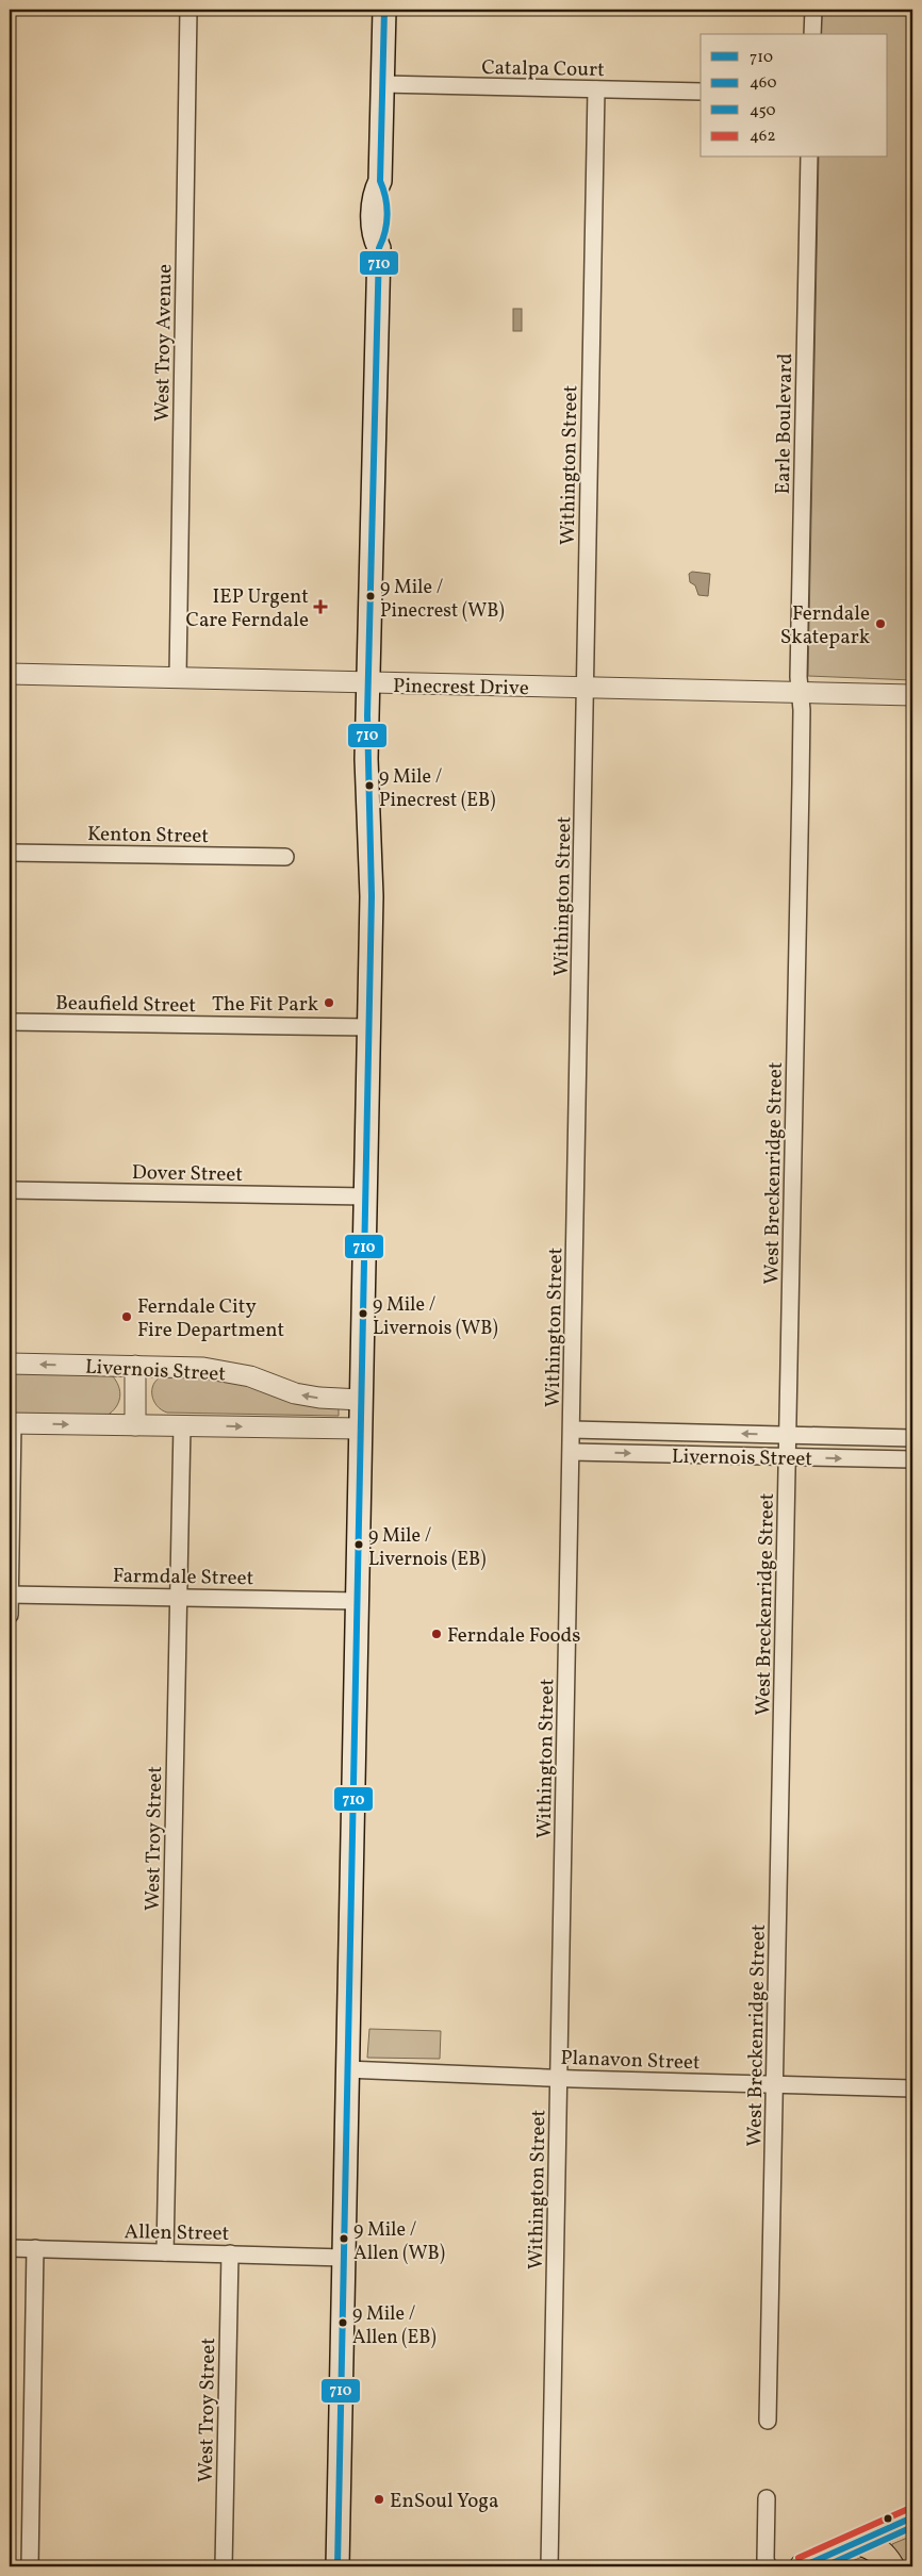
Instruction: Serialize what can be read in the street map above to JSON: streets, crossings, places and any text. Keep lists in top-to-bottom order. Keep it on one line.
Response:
{"streets":{"street":["Catalpa Court","West Troy Avenue","Earle Boulevard","Withington Street","Pinecrest Drive","Kenton Street","Beaufield Street","Dover Street","West Breckenridge Street","Livernois Street","Farmdale Street","West Troy Street","Planavon Street","Allen Street"]},"crossings":[["Catalpa Court","Withington Street"],["West Troy Avenue","Pinecrest Drive"],["Earle Boulevard","Pinecrest Drive"],["Earle Boulevard","West Breckenridge Street"],["Withington Street","Pinecrest Drive"],["Withington Street","Livernois Street"],["Withington Street","Planavon Street"],["Pinecrest Drive","West Breckenridge Street"],["West Breckenridge Street","Livernois Street"],["West Breckenridge Street","Planavon Street"],["Farmdale Street","West Troy Street"],["West Troy Street","Allen Street"]],"places":{"other":["9 Mile / Pinecrest (WB)","Ferndale Skatepark","9 Mile / Pinecrest (EB)","The Fit Park","9 Mile / Livernois (WB)","Ferndale City Fire Department","9 Mile / Livernois (EB)","Ferndale Foods","9 Mile / Allen (WB)","9 Mile / Allen (EB)","EnSoul Yoga"],"health":["IEP Urgent Care Ferndale"]},"lines":["transit line 710","transit line 462","transit line 460","transit line 450"],"legend":["710","460","450","462"]}
